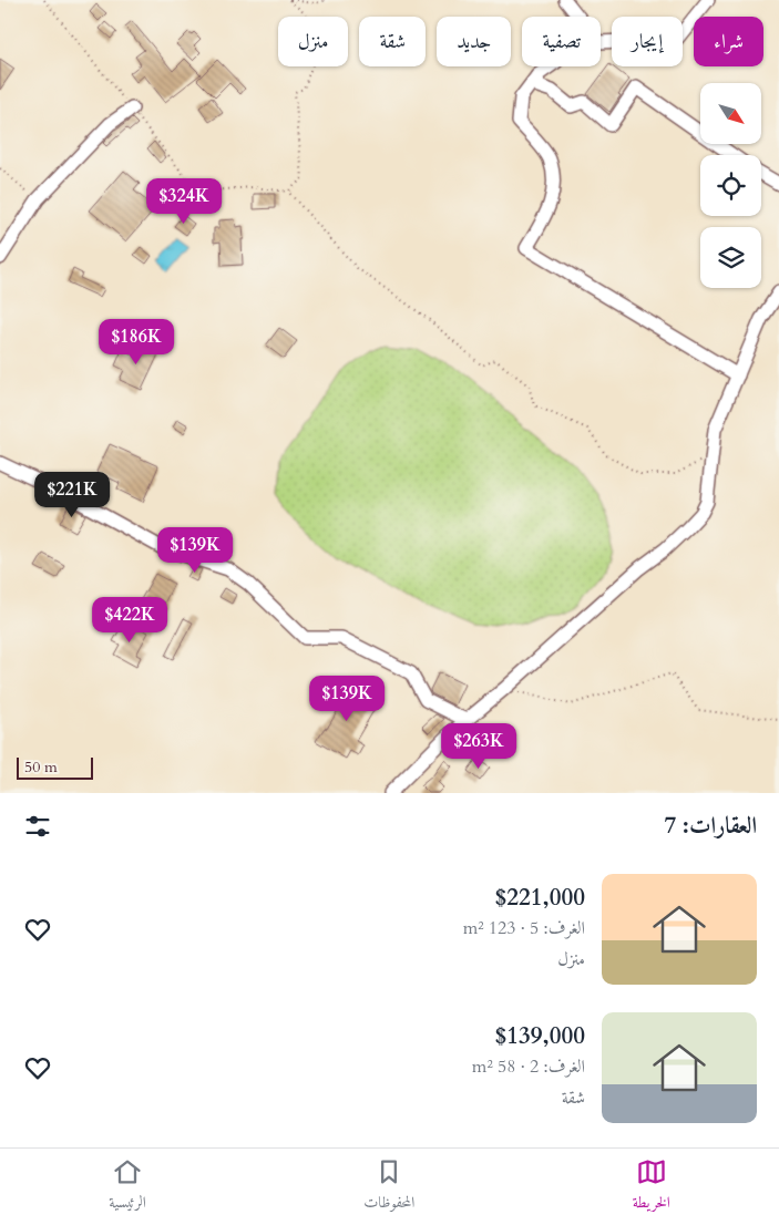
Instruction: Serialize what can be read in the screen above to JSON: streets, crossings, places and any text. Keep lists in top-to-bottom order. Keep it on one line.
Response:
{"scale_bar":"50 m","north":"bottom right","page":{"chip":["شراء","إيجار","تصفية","جديد","شقة","منزل"],"price":["$324K","$186K","$221K","$139K","$422K","$139K","$263K"],"scale":"50 m","heading":"العقارات: 7","list":[{"name":"$221,000","note":"الغرف: 5 · 123 m² · منزل"},{"name":"$139,000","note":"الغرف: 2 · 58 m² · شقة"}],"tabs":["الخريطة","المحفوظات","الرئيسية"]}}
